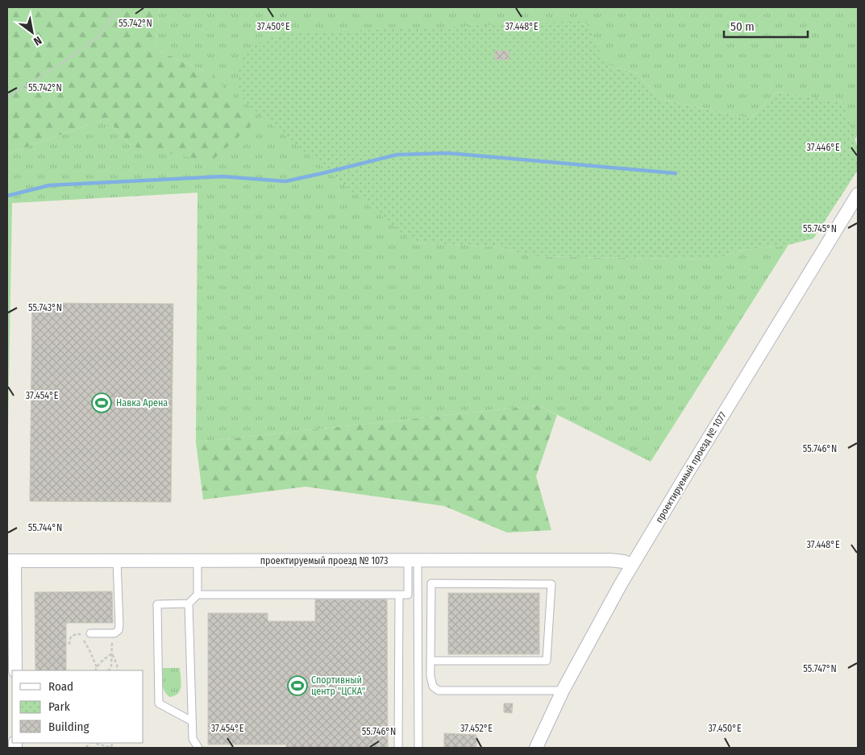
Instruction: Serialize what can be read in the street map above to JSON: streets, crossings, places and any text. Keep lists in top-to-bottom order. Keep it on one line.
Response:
{"streets":{"street":["проектируемый проезд № 1077","проектируемый проезд № 1073"]},"crossings":[["проектируемый проезд № 1077","проектируемый проезд № 1073"]],"places":{"sports":["Навка Арена","Спортивный центр \"ЦСКА\""]},"legend":["Road","Park","Building"],"scale_bar":"50 m","north":"bottom right","coordinates":["55.742°N","37.450°E","37.448°E","37.446°E","55.745°N","55.743°N","37.454°E","55.746°N","55.744°N","55.747°N","37.452°E"]}
